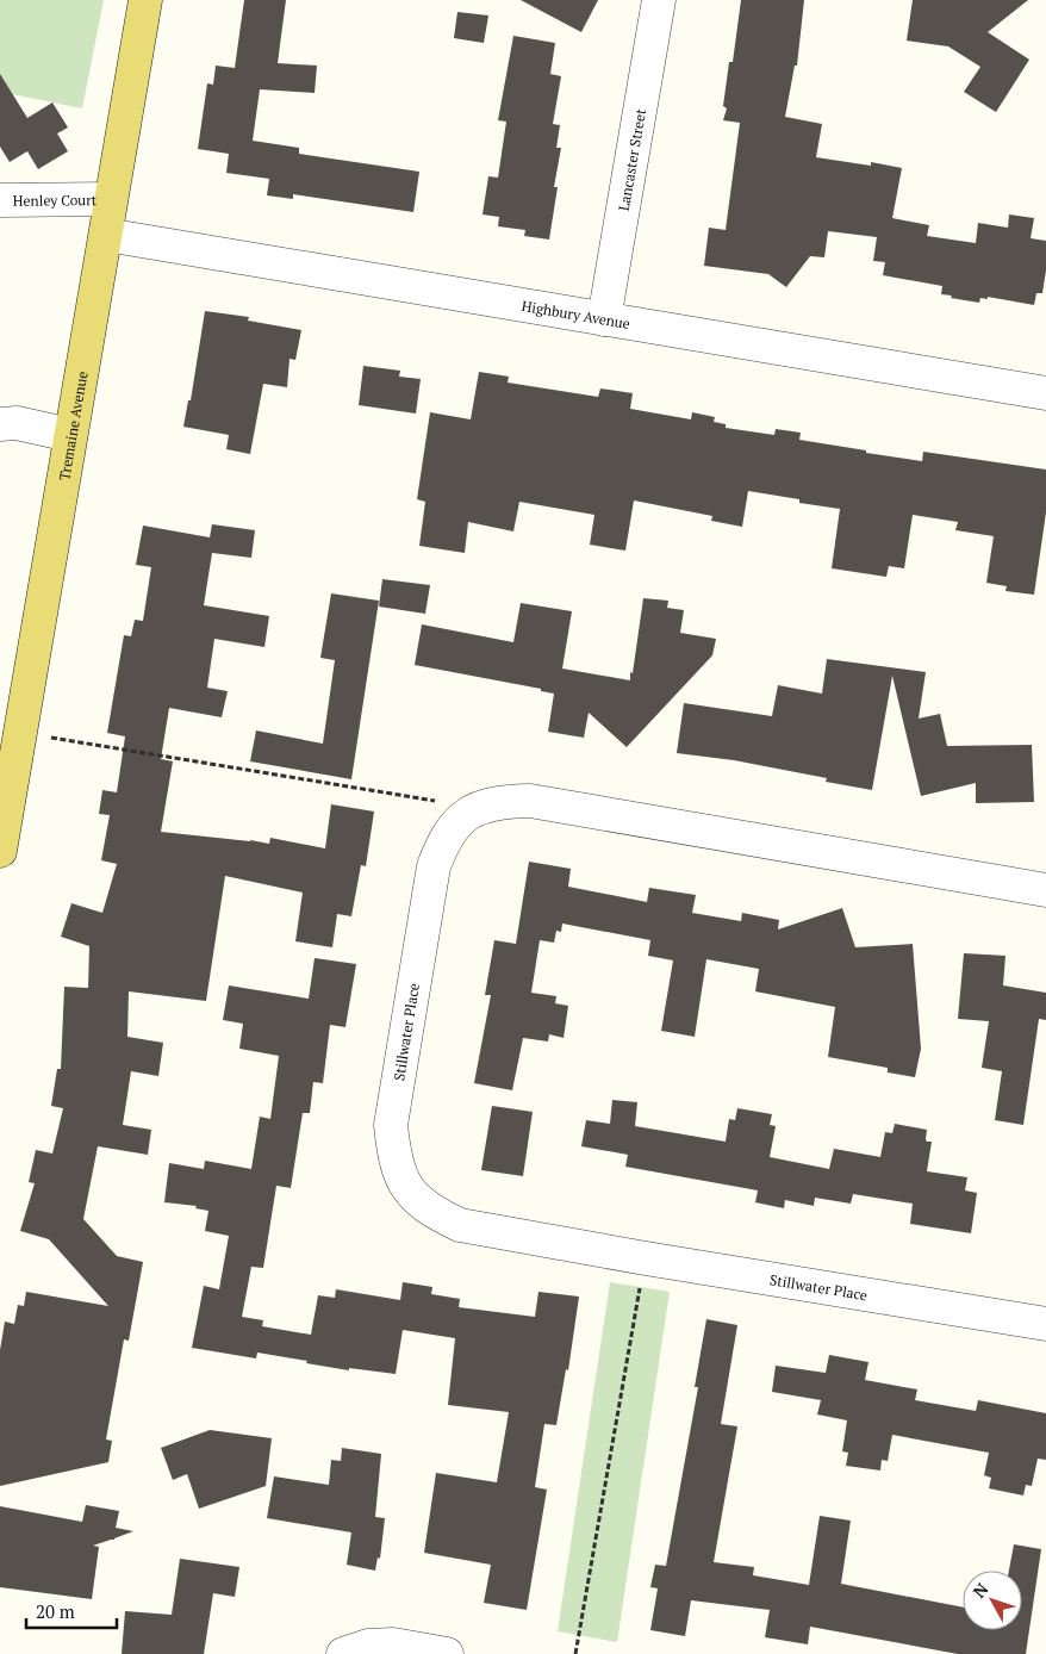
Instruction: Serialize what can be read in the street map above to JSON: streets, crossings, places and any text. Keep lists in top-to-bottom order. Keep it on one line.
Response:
{"streets":{"main road":["Tremaine Avenue"],"street":["Lancaster Street","Henley Court","Highbury Avenue","Stillwater Place"]},"crossings":[["Lancaster Street","Highbury Avenue"],["Henley Court","Tremaine Avenue"],["Highbury Avenue","Tremaine Avenue"]],"scale_bar":"20 m","north":"top left"}
